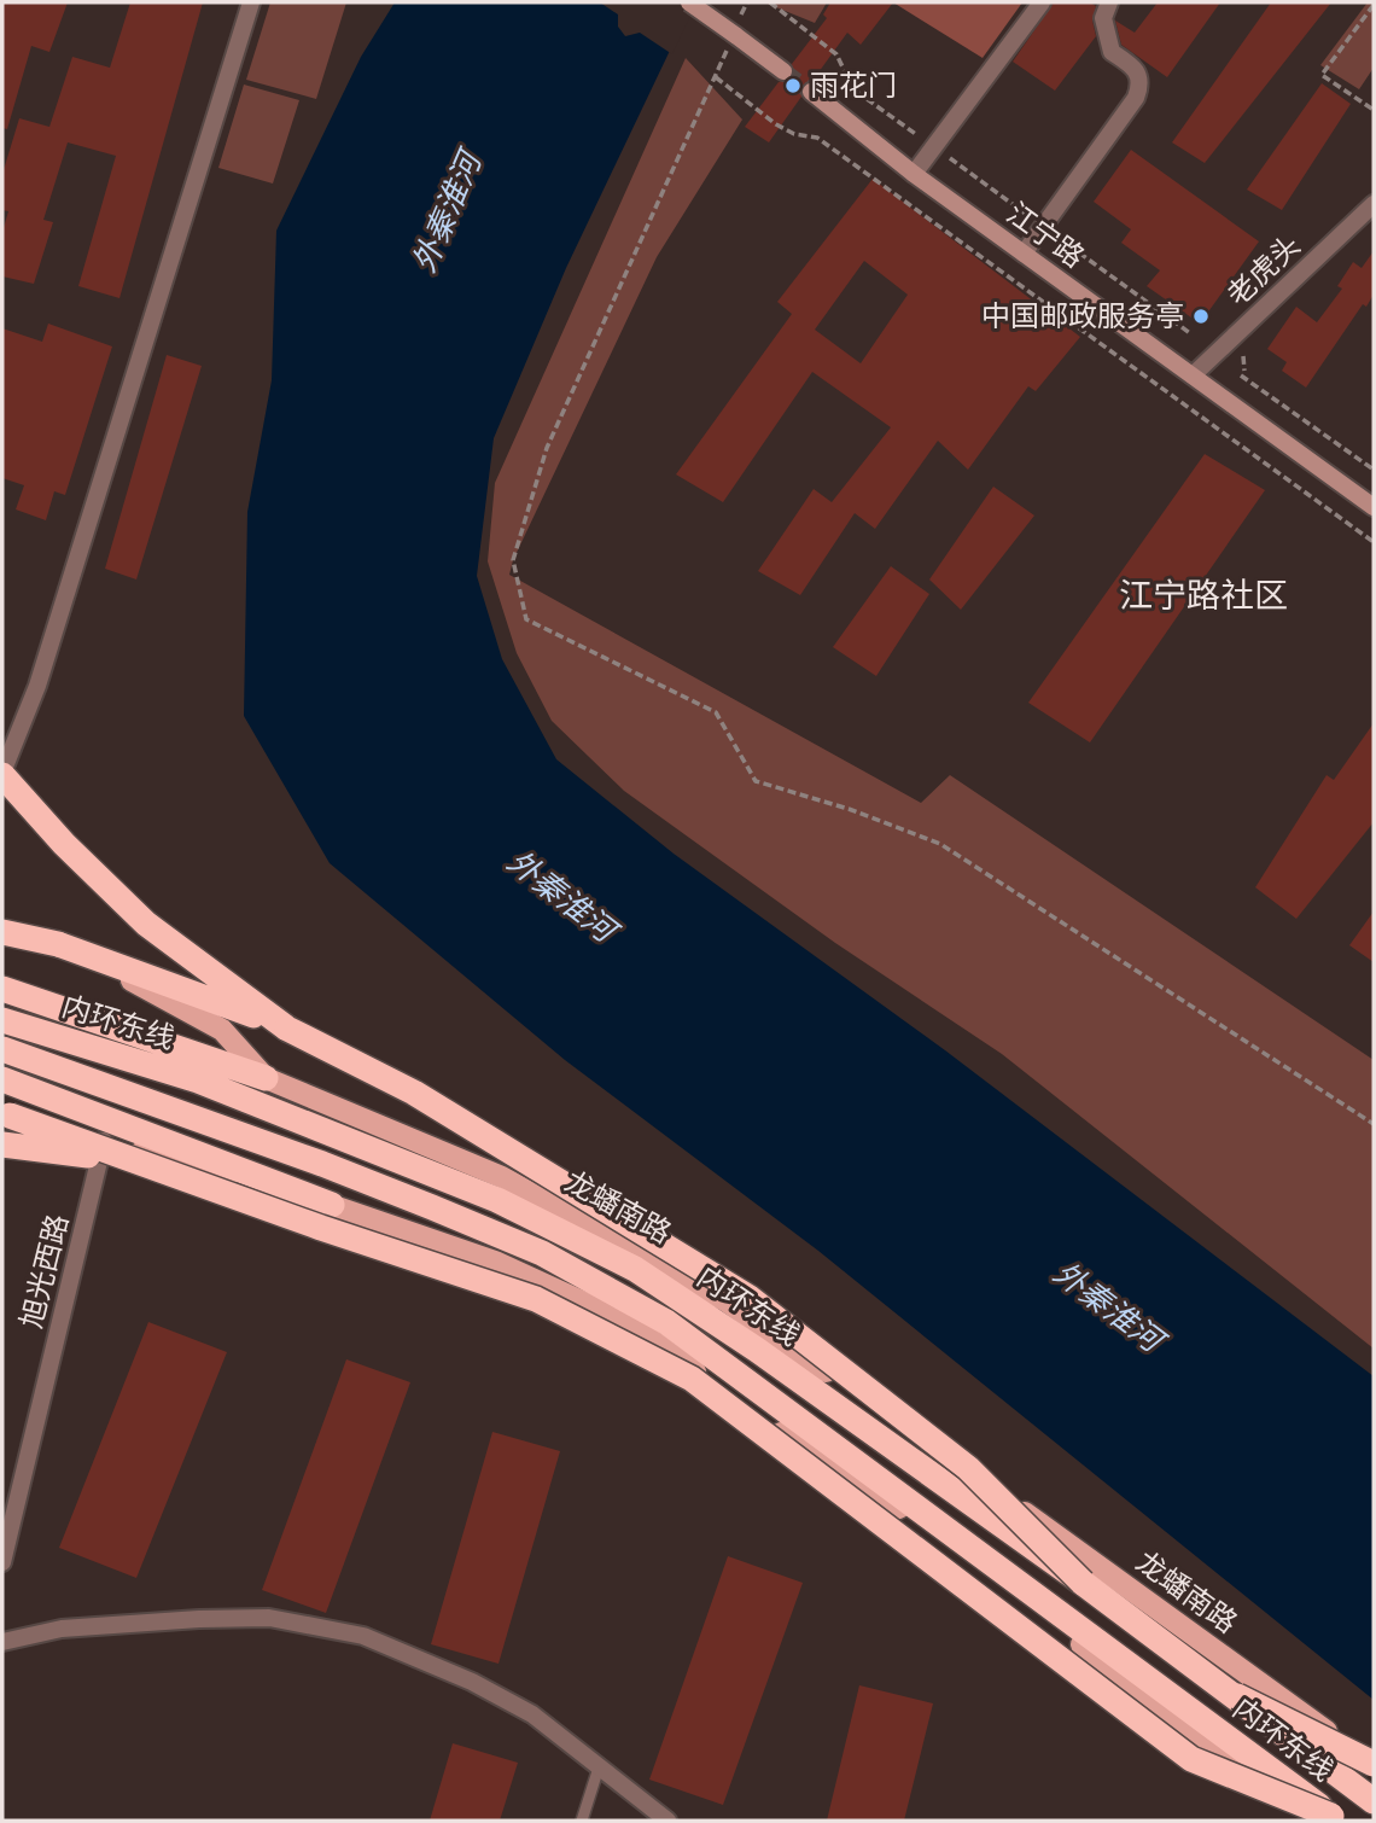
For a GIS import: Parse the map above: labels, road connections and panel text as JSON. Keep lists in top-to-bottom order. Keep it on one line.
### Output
{"streets":{"highway":["内环东线"],"main road":["龙蟠南路"],"street":["江宁路","老虎头","旭光西路"]},"crossings":[["江宁路","老虎头"]],"districts":["江宁路社区"],"water":["外秦淮河"],"places":["雨花门","中国邮政服务亭"]}
